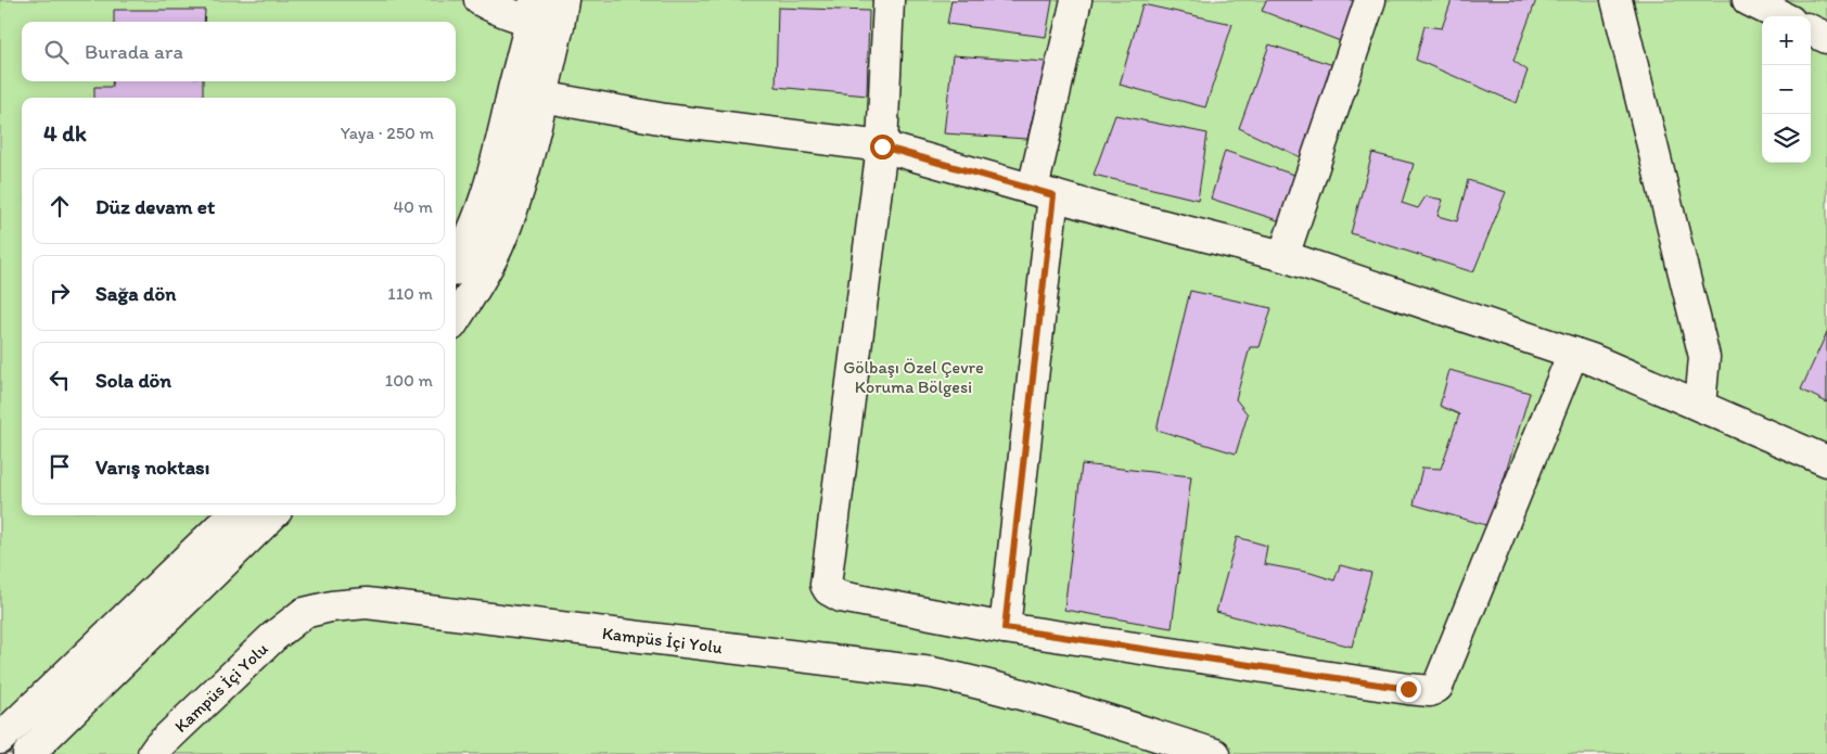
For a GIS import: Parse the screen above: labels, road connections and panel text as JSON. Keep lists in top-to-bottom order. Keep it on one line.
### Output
{"streets":{"street":["Kampüs İçi Yolu"]},"parks":["Gölbaşı Özel Çevre Koruma Bölgesi"],"page":{"map_buttons":["+","−"],"search":"Burada ara","heading":["4 dk","Yaya · 250 m"],"list":[["Düz devam et","40 m"],["Sağa dön","110 m"],["Sola dön","100 m"],"Varış noktası"]}}
